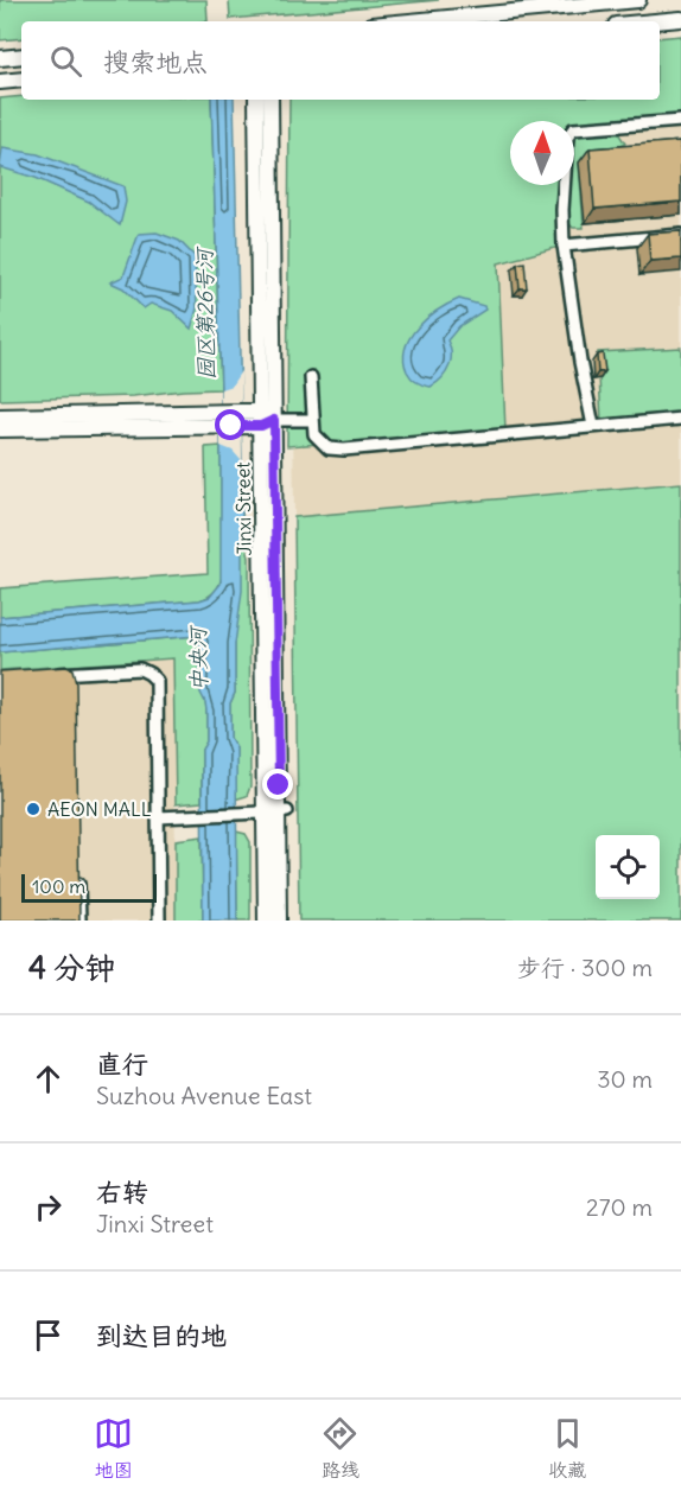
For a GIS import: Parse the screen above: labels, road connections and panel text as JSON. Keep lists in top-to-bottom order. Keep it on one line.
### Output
{"streets":{"main road":["Jinxi Street"]},"water":["园区第26号河","中央河"],"places":["AEON MALL"],"scale_bar":"100 m","north":"top","page":{"search":"搜索地点","scale":"100 m","heading":["4 分钟","步行 · 300 m"],"list":[["直行","Suzhou Avenue East","30 m"],["右转","Jinxi Street","270 m"],"到达目的地"],"nav":["地图","路线","收藏"]}}
